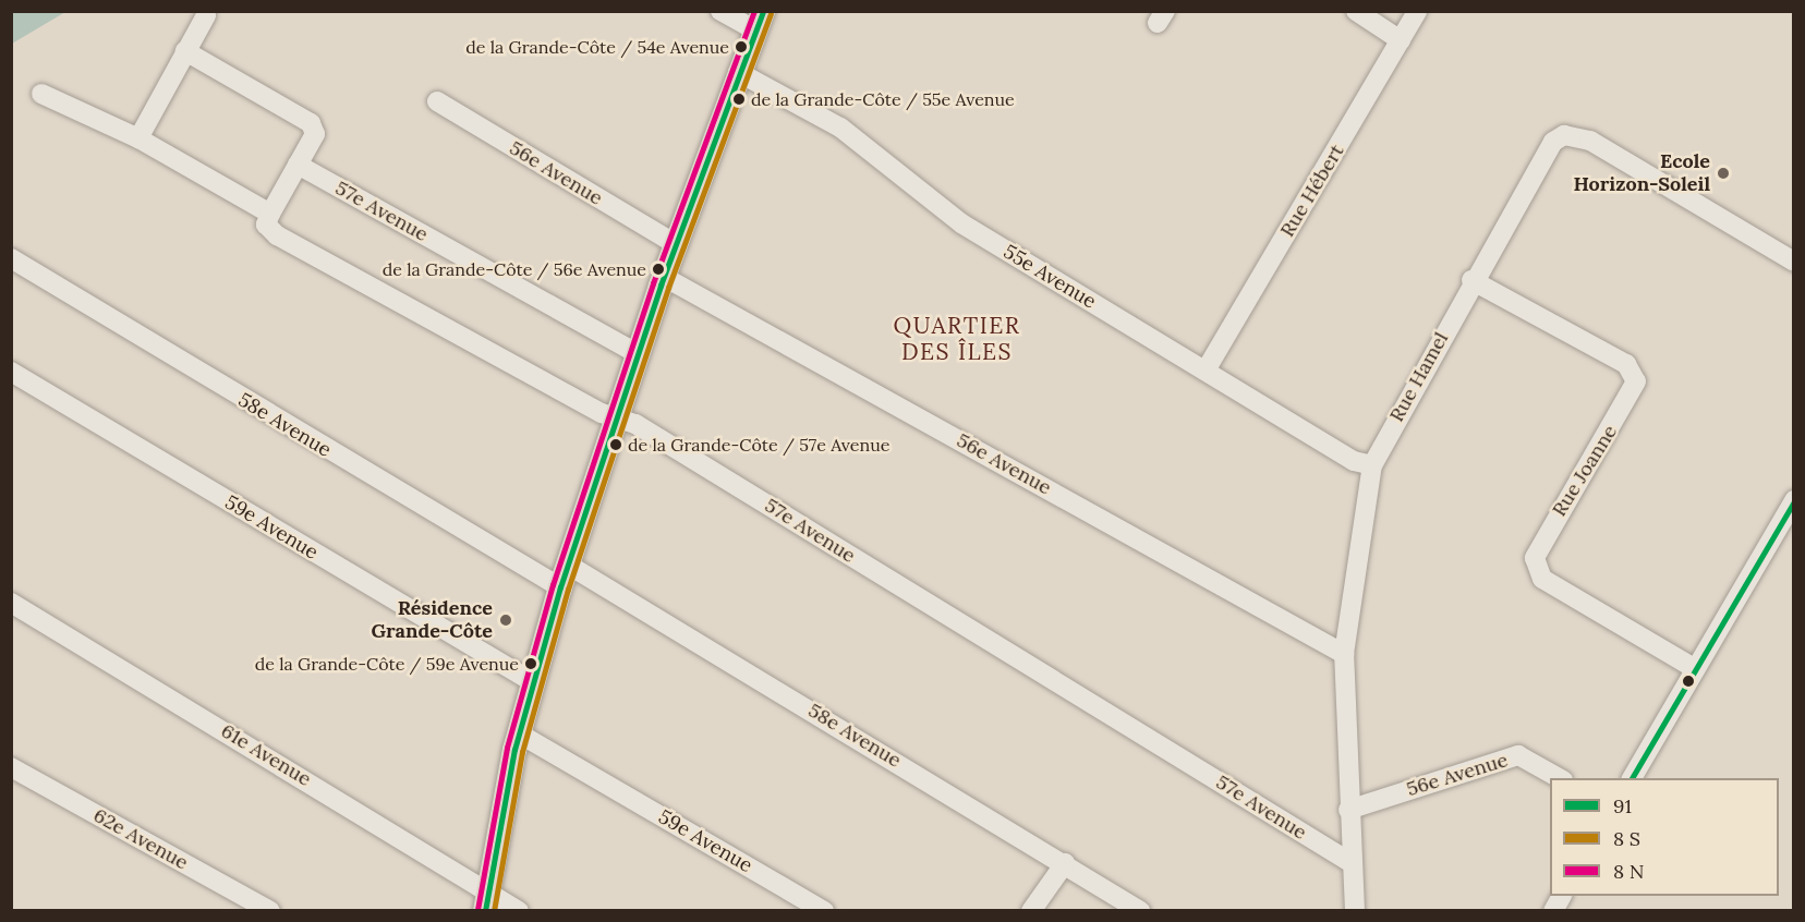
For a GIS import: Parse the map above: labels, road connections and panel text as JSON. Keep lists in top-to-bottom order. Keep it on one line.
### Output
{"streets":{"street":["56e Avenue","Rue Hébert","57e Avenue","55e Avenue","Rue Hamel","58e Avenue","Rue Joanne","59e Avenue","61e Avenue","62e Avenue"]},"crossings":[["56e Avenue","Rue Hamel"],["Rue Hébert","55e Avenue"],["57e Avenue","Rue Hamel"],["55e Avenue","Rue Hamel"],["Rue Hamel","Rue Joanne"]],"districts":["QUARTIER DES ÎLES"],"places":["de la Grande-Côte / 54e Avenue","de la Grande-Côte / 55e Avenue","Ecole Horizon-Soleil","de la Grande-Côte / 56e Avenue","de la Grande-Côte / 57e Avenue","Résidence Grande-Côte","de la Grande-Côte / 59e Avenue"],"lines":["transit line 91"],"legend":["91","8 S","8 N"]}
